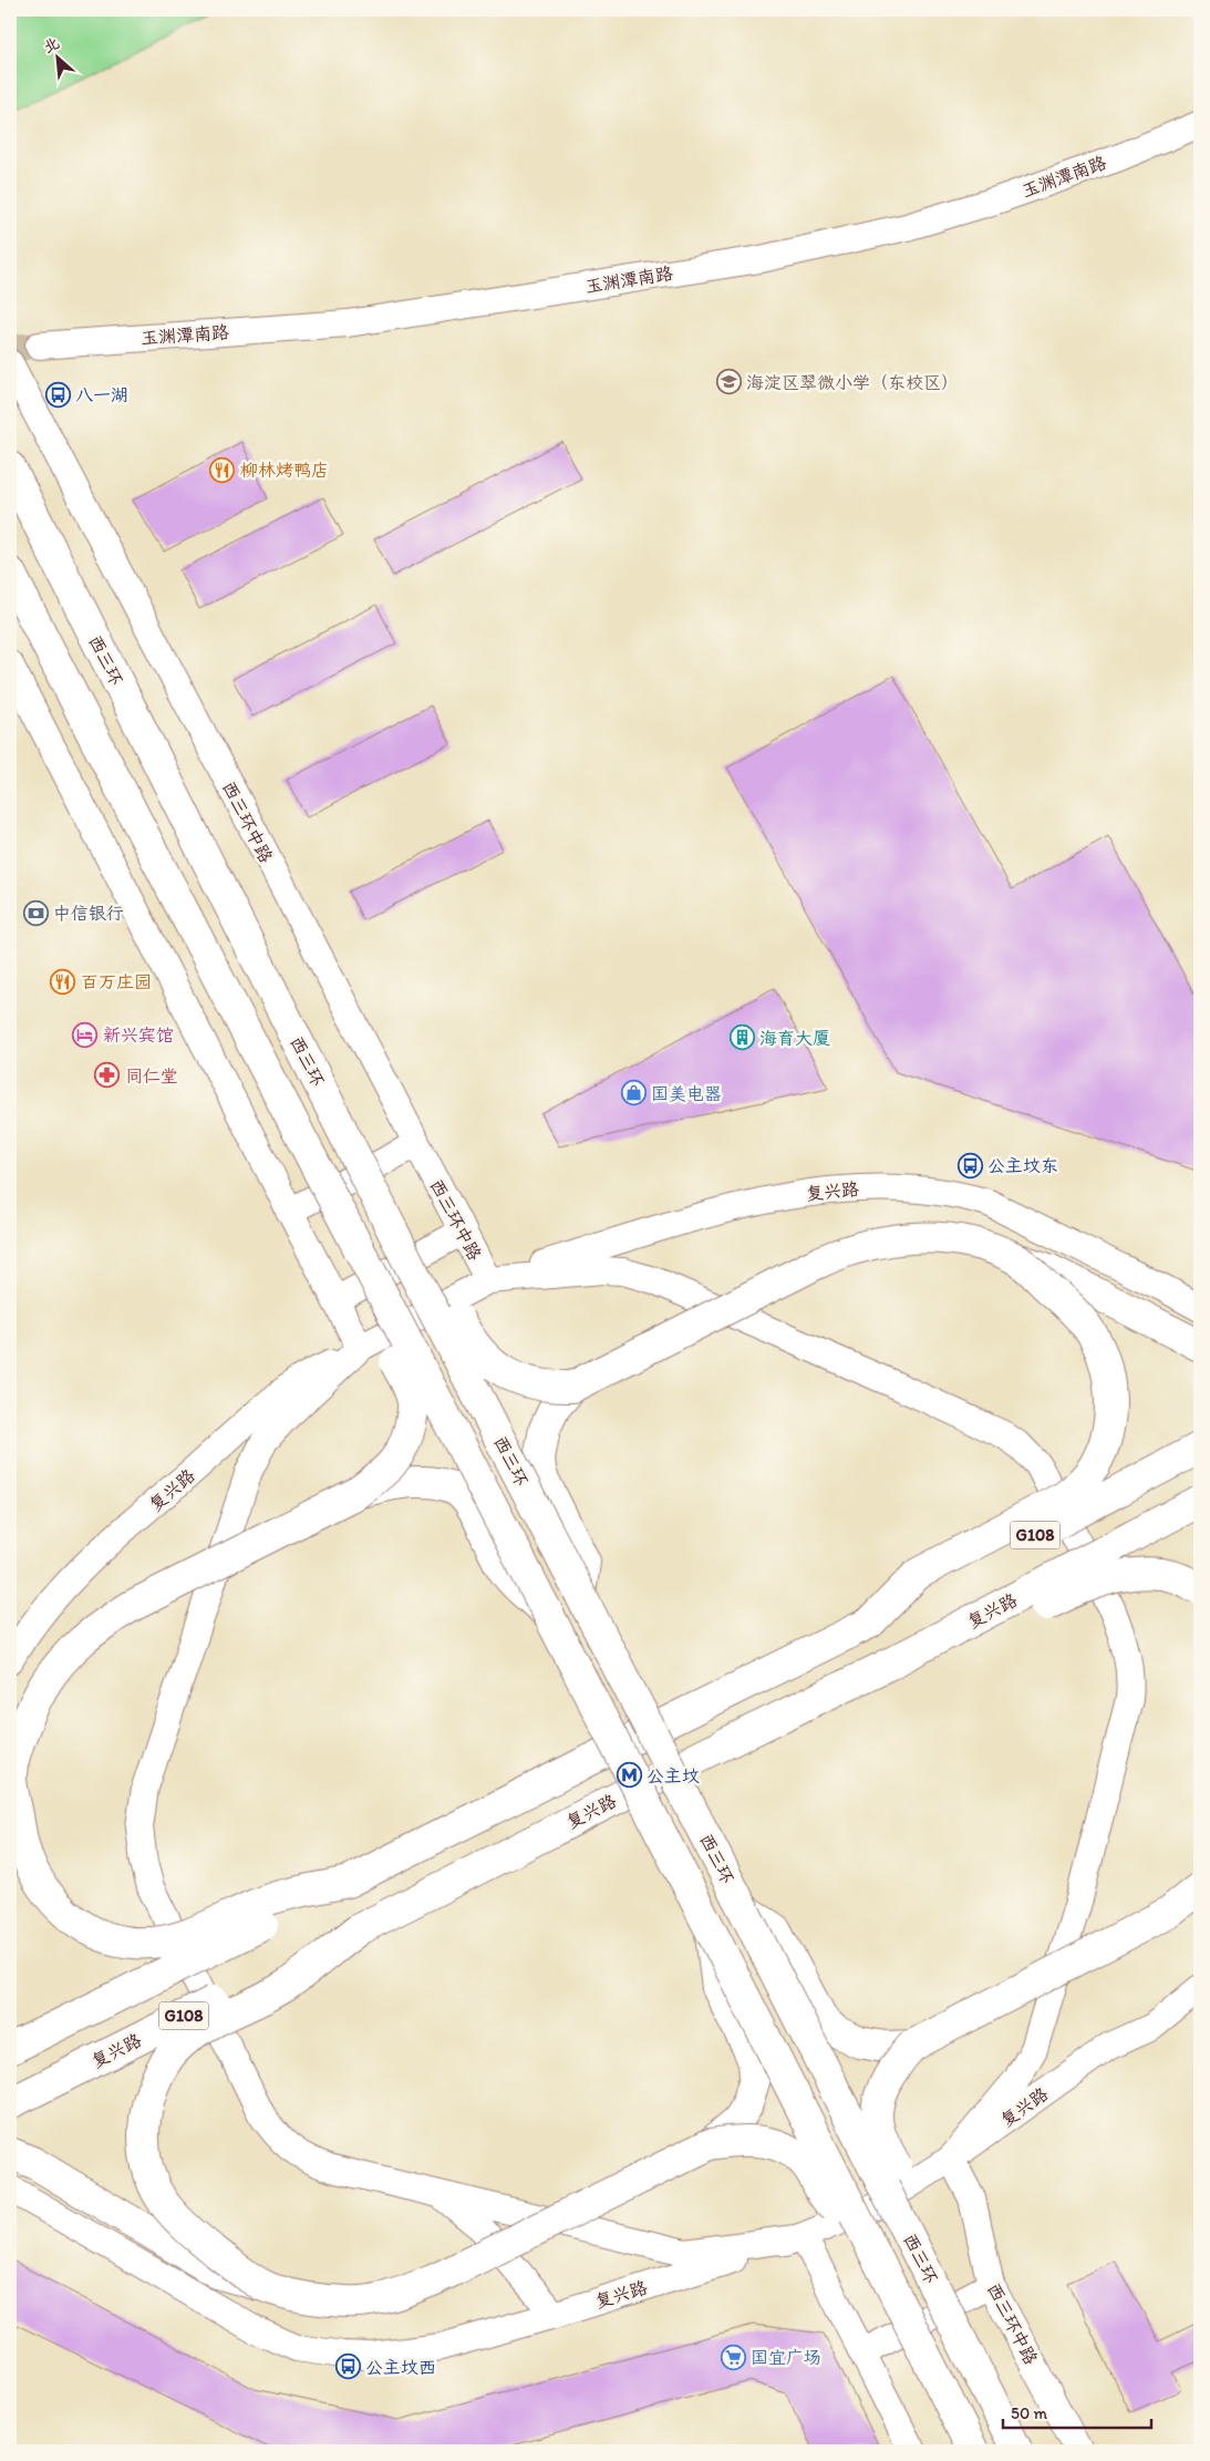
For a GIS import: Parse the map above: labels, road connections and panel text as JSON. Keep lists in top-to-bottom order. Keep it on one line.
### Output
{"streets":{"highway":["西三环","复兴路","G108"],"street":["玉渊潭南路","西三环中路"]},"crossings":[["西三环中路","复兴路"]],"places":{"school or university":["海淀区翠微小学（东校区）"],"bus stop":["八一湖","公主坟东","公主坟西"],"restaurant":["柳林烤鸭店","百万庄园"],"bank":["中信银行"],"hotel":["新兴宾馆"],"building":["海育大厦"],"pharmacy":["同仁堂"],"shop":["国美电器"],"metro station":["公主坟"],"supermarket":["国宜广场"]},"scale_bar":"50 m","north":"top left"}
